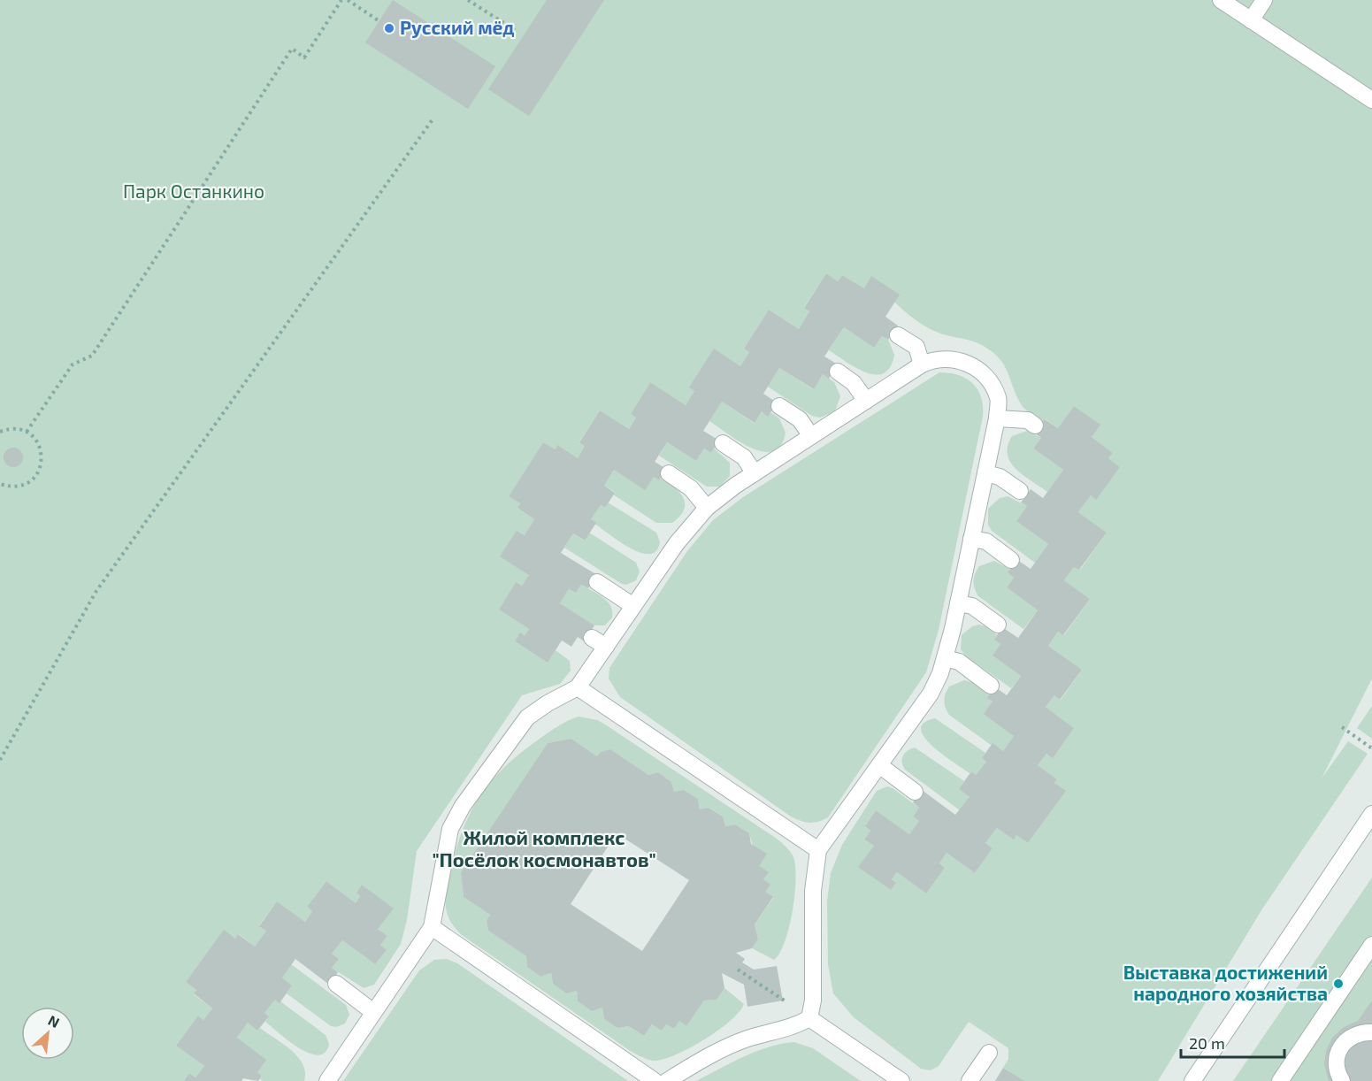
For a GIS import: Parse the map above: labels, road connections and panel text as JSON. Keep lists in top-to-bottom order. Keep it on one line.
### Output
{"districts":["Жилой комплекс \"Посёлок космонавтов\""],"parks":["Парк Останкино"],"places":["Русский мёд","Выставка достижений народного хозяйства"],"scale_bar":"20 m","north":"top right"}
